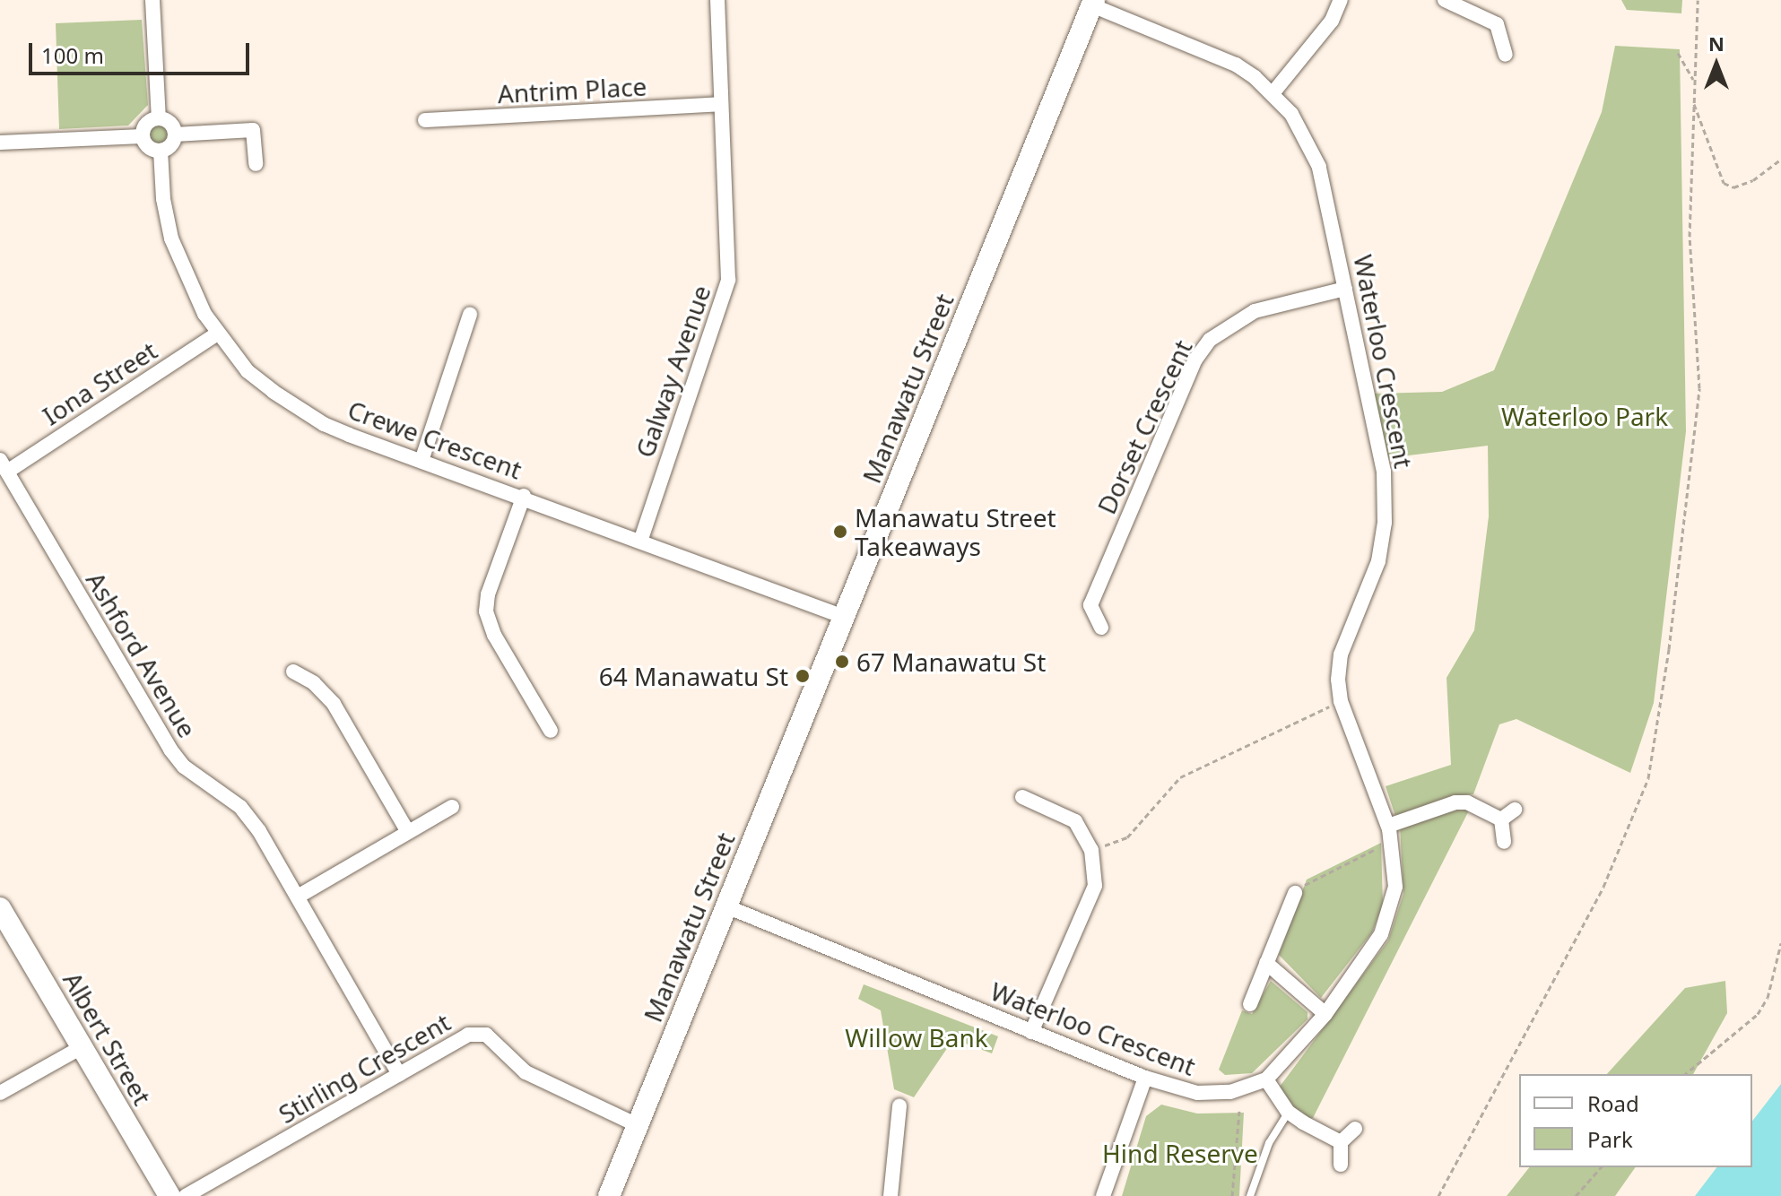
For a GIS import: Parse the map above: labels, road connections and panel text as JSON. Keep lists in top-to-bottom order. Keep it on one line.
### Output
{"streets":{"street":["Antrim Place","Waterloo Crescent","Galway Avenue","Iona Street","Manawatu Street","Dorset Crescent","Crewe Crescent","Ashford Avenue","Albert Street","Stirling Crescent"]},"crossings":[["Antrim Place","Galway Avenue"],["Waterloo Crescent","Manawatu Street"],["Waterloo Crescent","Dorset Crescent"],["Galway Avenue","Crewe Crescent"],["Iona Street","Crewe Crescent"],["Iona Street","Ashford Avenue"],["Manawatu Street","Crewe Crescent"],["Manawatu Street","Stirling Crescent"],["Ashford Avenue","Stirling Crescent"]],"parks":["Waterloo Park","Willow Bank","Hind Reserve"],"places":["Manawatu Street Takeaways","67 Manawatu St","64 Manawatu St"],"legend":["Road","Park"],"scale_bar":"100 m","north":"top"}
